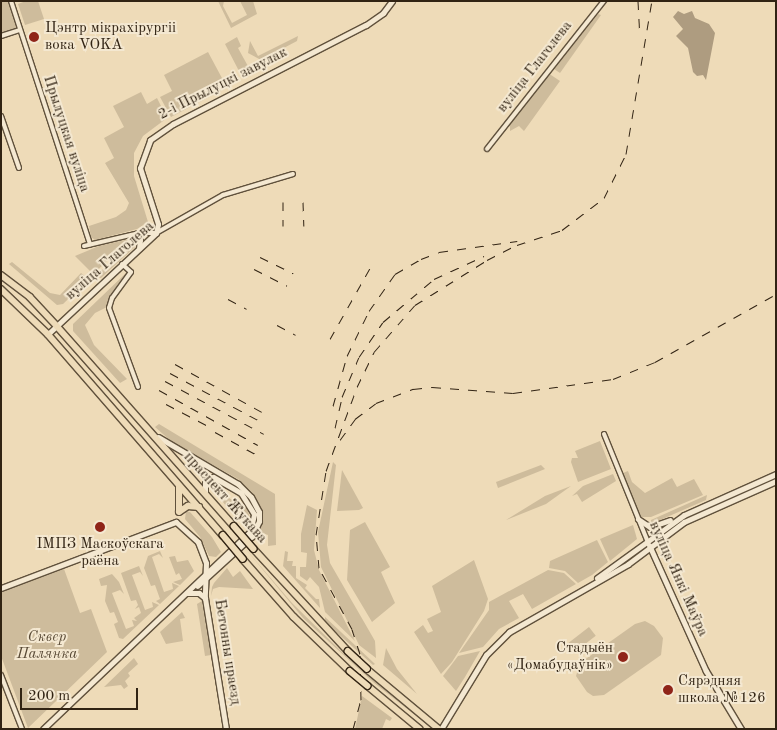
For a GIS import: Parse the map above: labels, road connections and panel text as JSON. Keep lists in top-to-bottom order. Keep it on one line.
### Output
{"streets":{"main road":["вуліца Глаголева","2-і Прылуцкі завулак","праспект Жукава","вуліца Янкі Маўра","Бетонны праезд"],"street":["Прылуцкая вуліца"]},"crossings":[["вуліца Глаголева","2-і Прылуцкі завулак"],["вуліца Глаголева","праспект Жукава"]],"parks":["Сквер Палянка"],"places":["Цэнтр мікрахірургіі вока VOKA","ІМПЗ Маскоўскага раёна","Стадыён «Домабудаўнік»","Сярэдняя школа №126"],"scale_bar":"200 m"}
